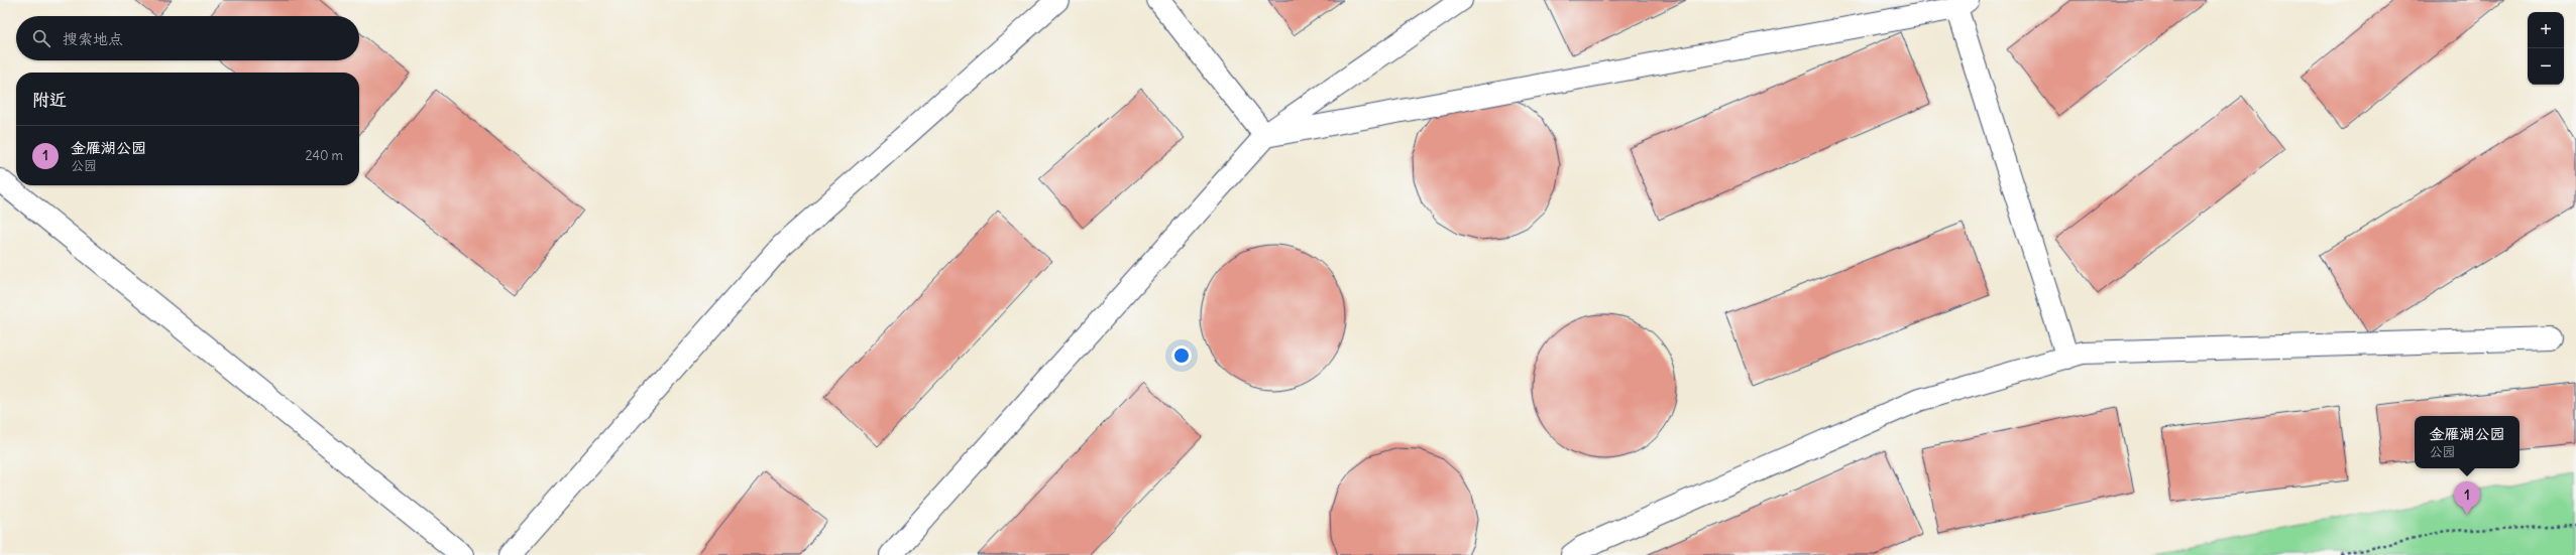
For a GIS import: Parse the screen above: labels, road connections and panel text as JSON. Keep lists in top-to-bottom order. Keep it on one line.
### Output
{"page":{"map_buttons":["+","−"],"search":"搜索地点","heading":"附近","list":[{"mark":"1","name":"金雁湖公园","note":"公园","value":"240 m"}],"popup":["金雁湖公园","公园"],"pins":"1"}}
